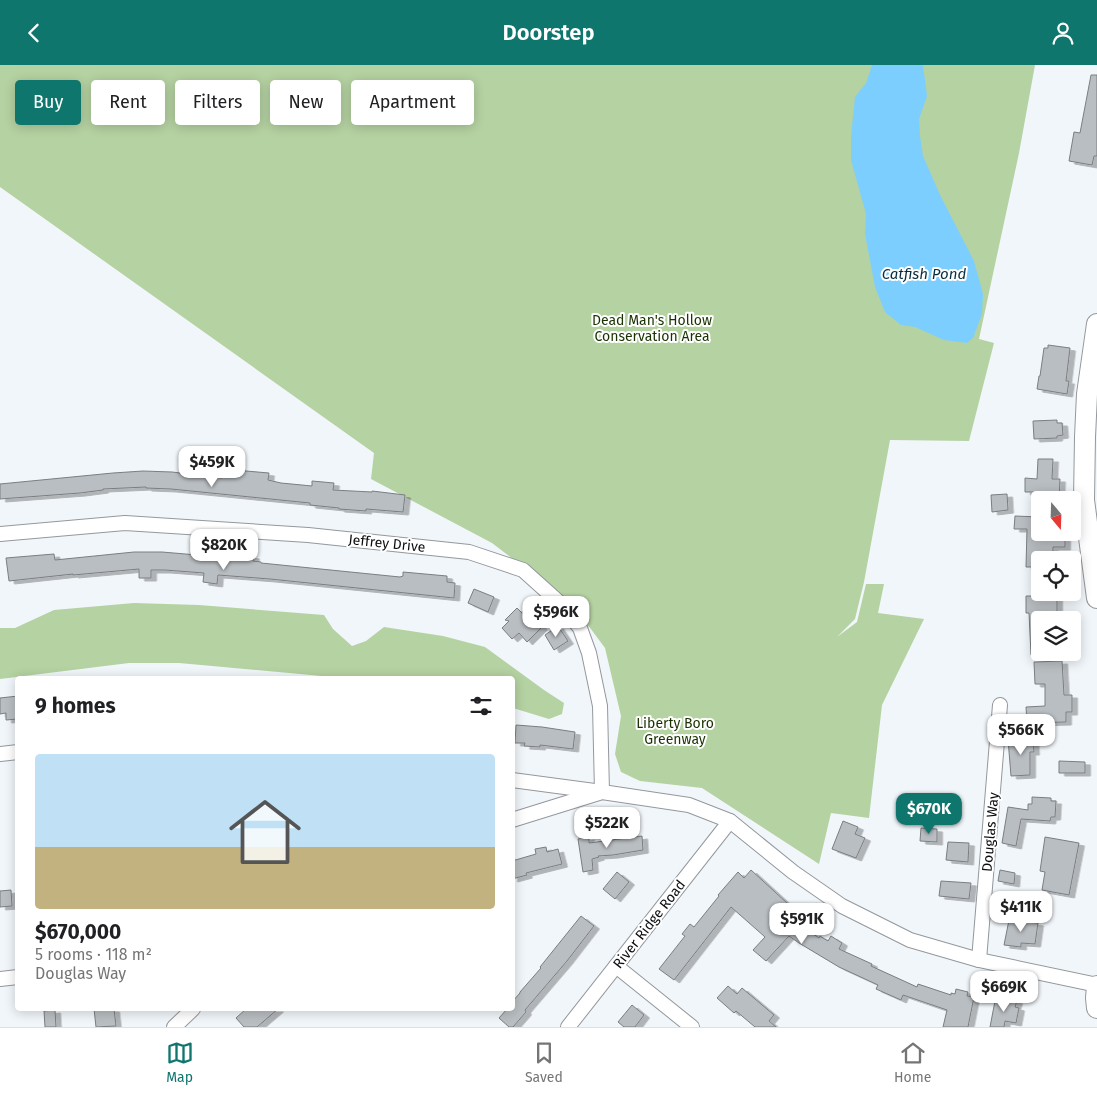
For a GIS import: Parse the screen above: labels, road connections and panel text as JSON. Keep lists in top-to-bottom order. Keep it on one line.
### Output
{"streets":{"street":["Jeffrey Drive","Douglas Way","River Ridge Road"]},"water":["Catfish Pond"],"parks":["Dead Man's Hollow Conservation Area","Liberty Boro Greenway"],"north":"bottom","page":{"header":"Doorstep","chip":["Buy","Rent","Filters","New","Apartment"],"price":["$459K","$820K","$596K","$566K","$670K","$522K","$411K","$591K","$669K"],"heading":"9 homes","list":[{"name":"$670,000","note":"5 rooms · 118 m² · Douglas Way"}],"tabs":["Map","Saved","Home"]}}
